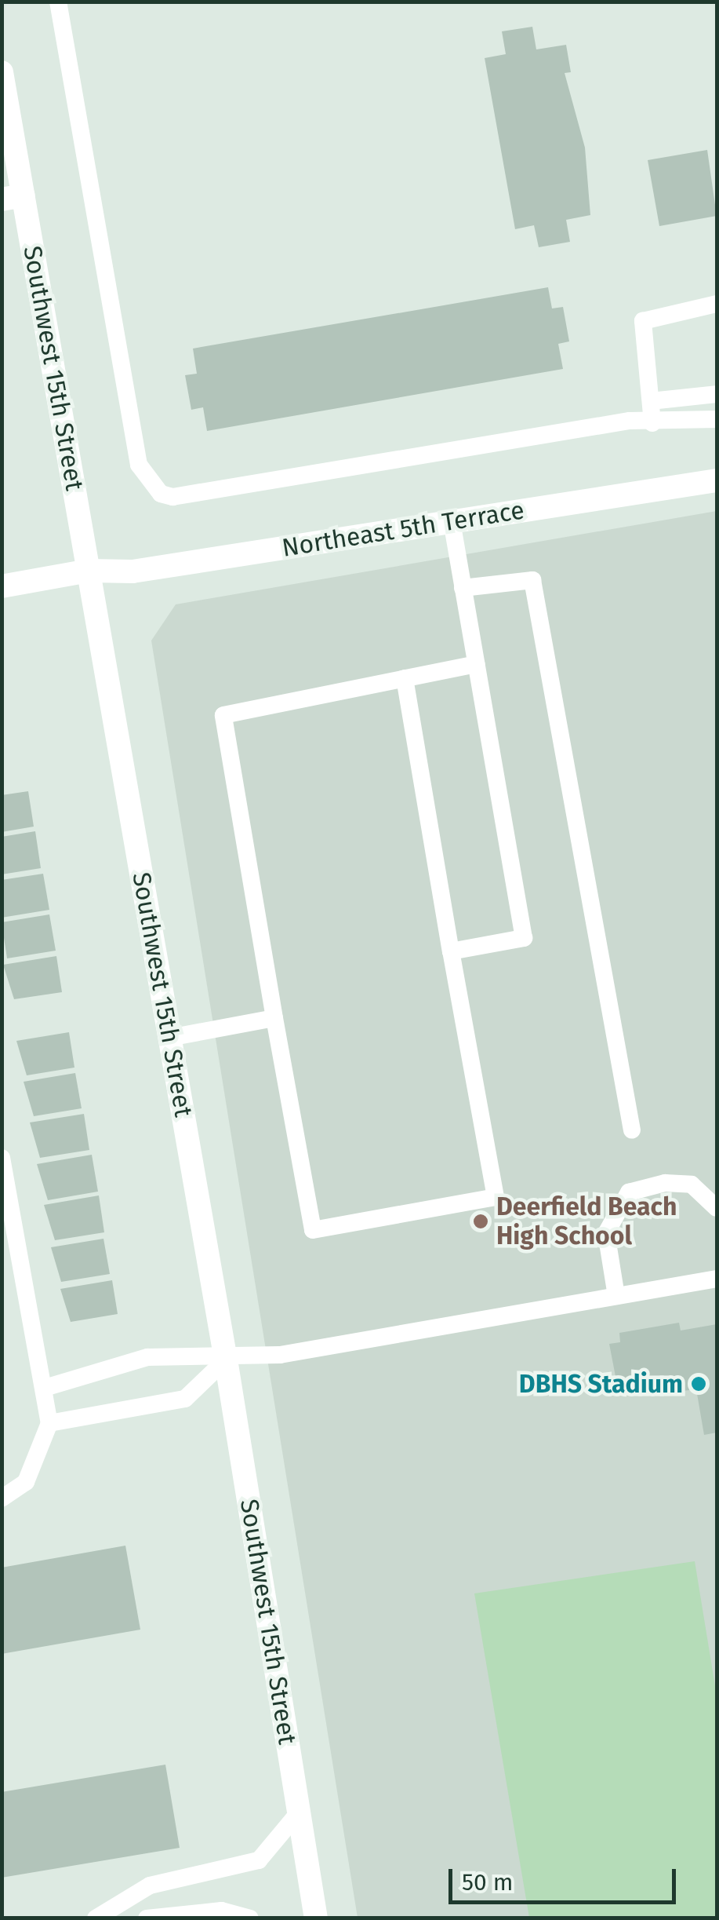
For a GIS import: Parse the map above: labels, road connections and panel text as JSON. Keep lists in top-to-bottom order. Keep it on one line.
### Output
{"streets":{"street":["Southwest 15th Street","Northeast 5th Terrace"]},"crossings":[["Southwest 15th Street","Northeast 5th Terrace"]],"places":["Deerfield Beach High School","DBHS Stadium"],"scale_bar":"50 m"}
